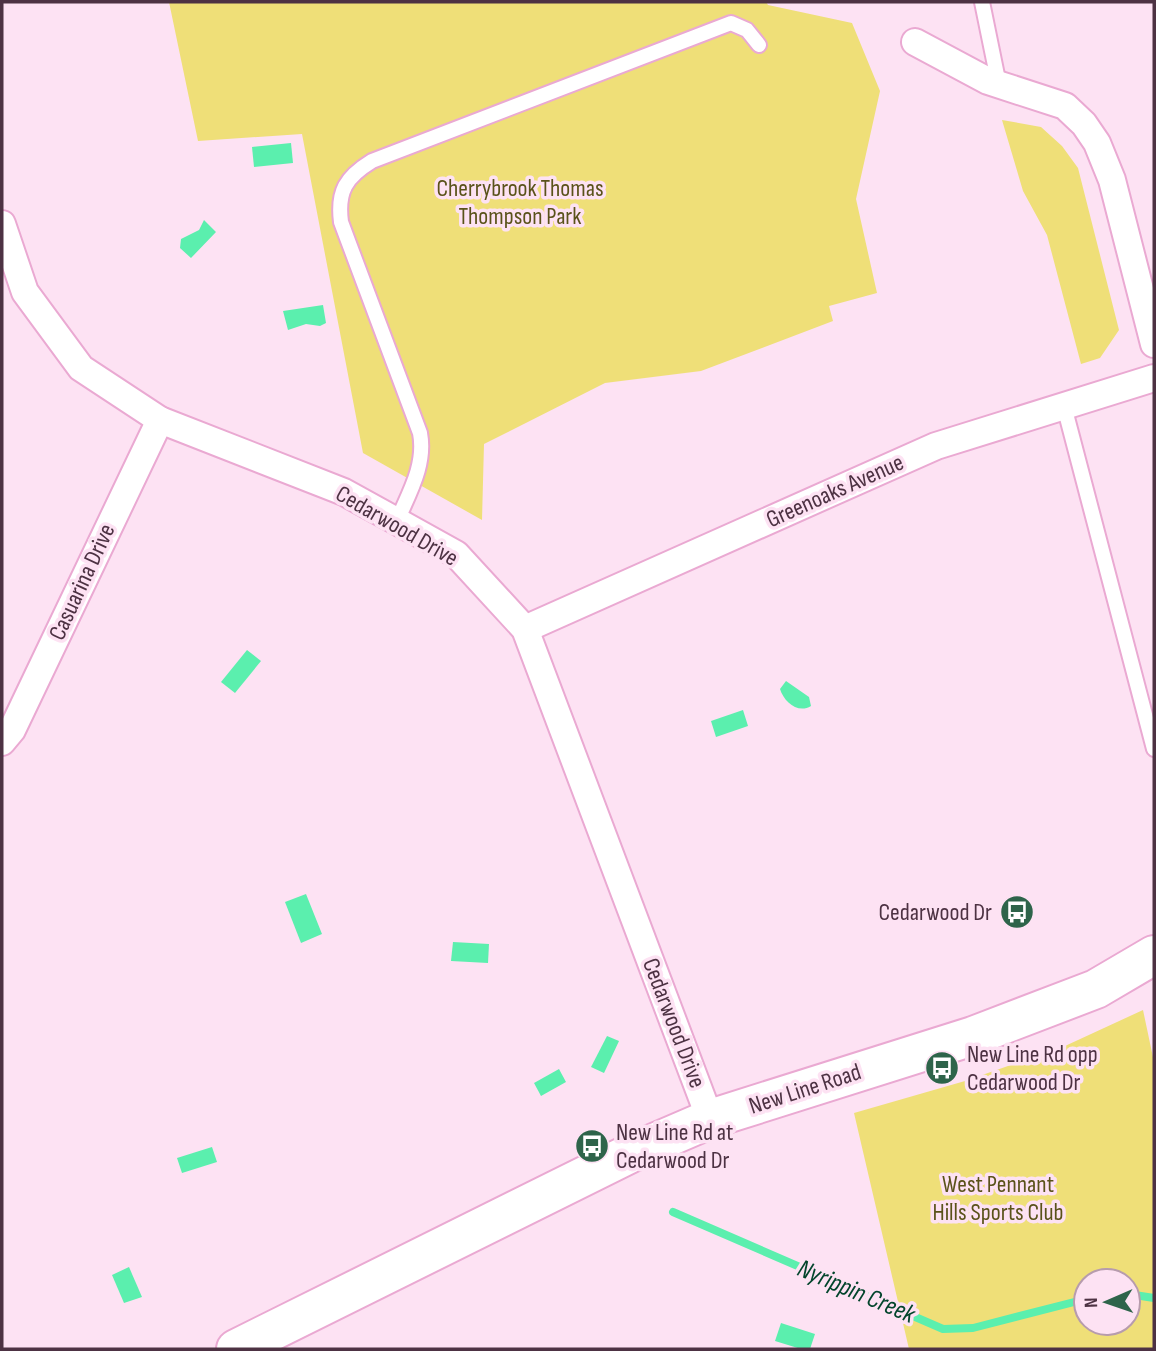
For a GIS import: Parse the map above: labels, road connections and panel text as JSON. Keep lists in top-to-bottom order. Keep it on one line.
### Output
{"streets":{"main road":["New Line Road"],"street":["Greenoaks Avenue","Cedarwood Drive","Casuarina Drive"]},"crossings":[["Greenoaks Avenue","Cedarwood Drive"],["Cedarwood Drive","Casuarina Drive"],["Cedarwood Drive","New Line Road"]],"water":["Nyrippin Creek"],"parks":["Cherrybrook Thomas Thompson Park","West Pennant Hills Sports Club"],"places":{"bus stop":["Cedarwood Dr","New Line Rd opp Cedarwood Dr","New Line Rd at Cedarwood Dr"]},"north":"left"}
